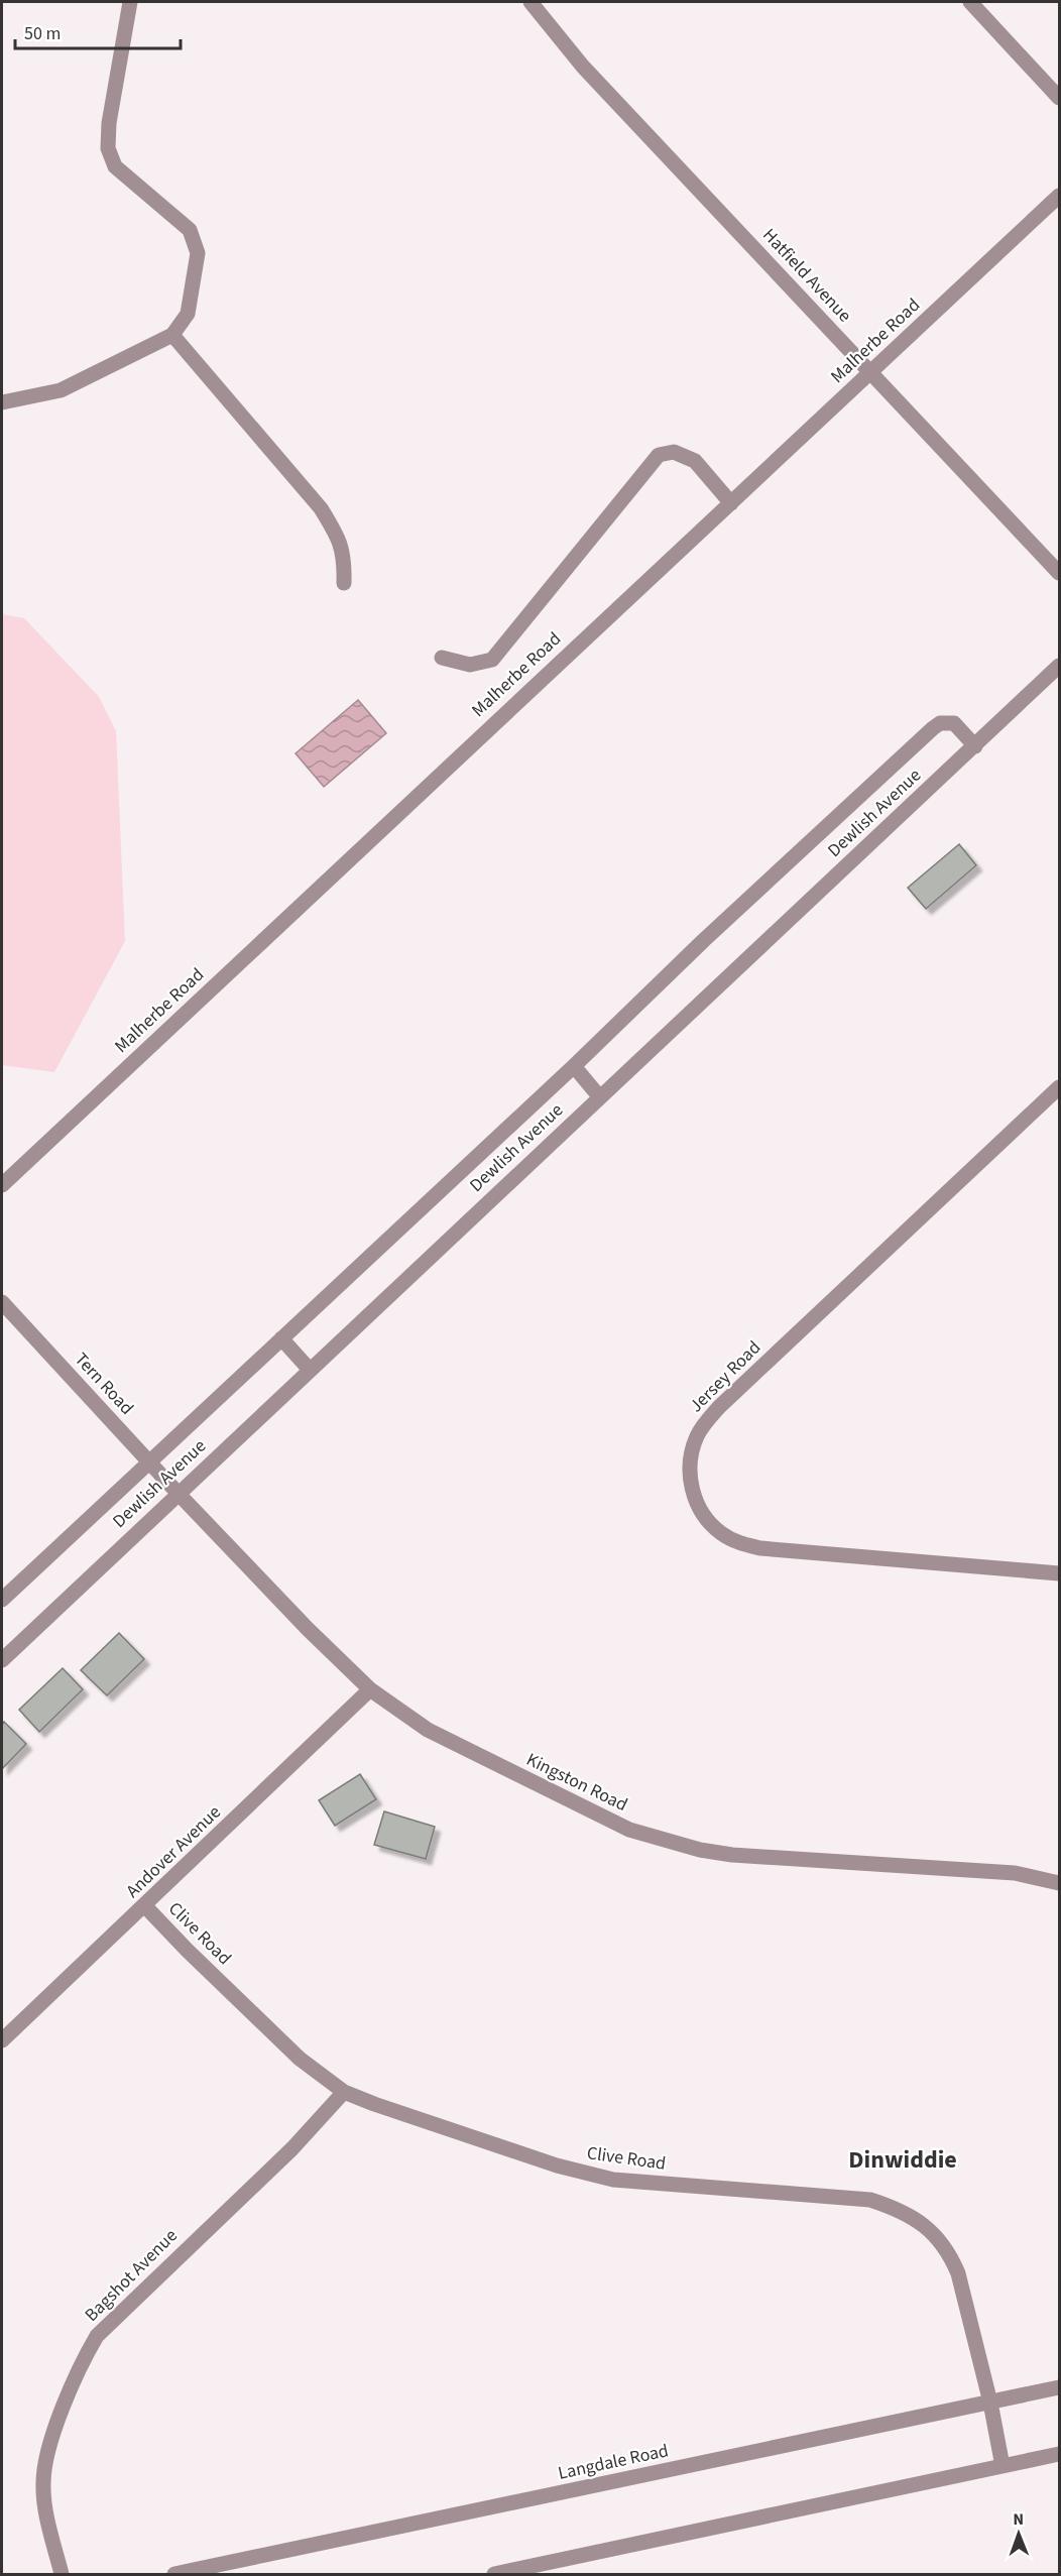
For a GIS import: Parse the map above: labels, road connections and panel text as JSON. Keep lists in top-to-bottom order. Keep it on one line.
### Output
{"streets":{"street":["Hatfield Avenue","Malherbe Road","Dewlish Avenue","Jersey Road","Tern Road","Kingston Road","Andover Avenue","Clive Road","Bagshot Avenue","Langdale Road"]},"crossings":[["Hatfield Avenue","Malherbe Road"],["Dewlish Avenue","Tern Road"],["Dewlish Avenue","Kingston Road"],["Tern Road","Kingston Road"],["Kingston Road","Andover Avenue"],["Andover Avenue","Clive Road"],["Clive Road","Bagshot Avenue"],["Clive Road","Langdale Road"]],"districts":["Dinwiddie"],"scale_bar":"50 m","north":"top"}
